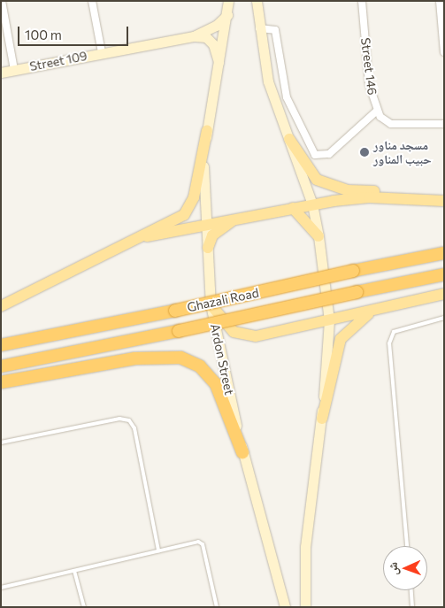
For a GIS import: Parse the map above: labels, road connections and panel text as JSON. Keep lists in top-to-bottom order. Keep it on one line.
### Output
{"streets":{"highway":["Ghazali Road"],"main road":["Street 109","Ardon Street"],"street":["Street 146"]},"crossings":[["Street 109","Ardon Street"]],"places":["مسجد مناور حبيب المناور"],"scale_bar":"100 m","north":"left"}
